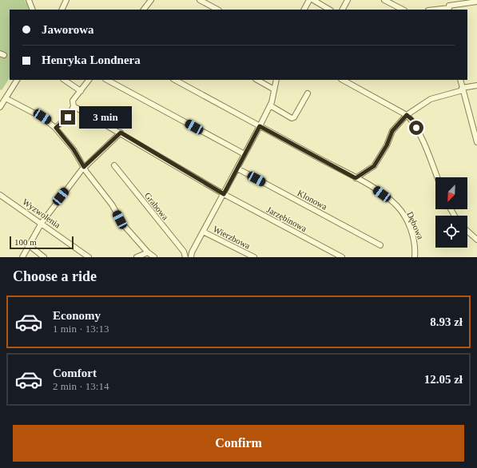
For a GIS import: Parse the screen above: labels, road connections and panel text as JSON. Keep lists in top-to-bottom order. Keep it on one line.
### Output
{"streets":{"street":["Klonowa","Grabowa","Wyzwolenia","Jarzębinowa","Dębowa","Wierzbowa"]},"scale_bar":"100 m","north":"bottom left","page":{"banner":["Jaworowa","Henryka Londnera"],"bubble":"3 min","scale":"100 m","heading":"Choose a ride","list":[{"name":"Economy","note":"1 min · 13:13","value":"8.93 zł"},{"name":"Comfort","note":"2 min · 13:14","value":"12.05 zł"}],"buttons":"Confirm"}}
